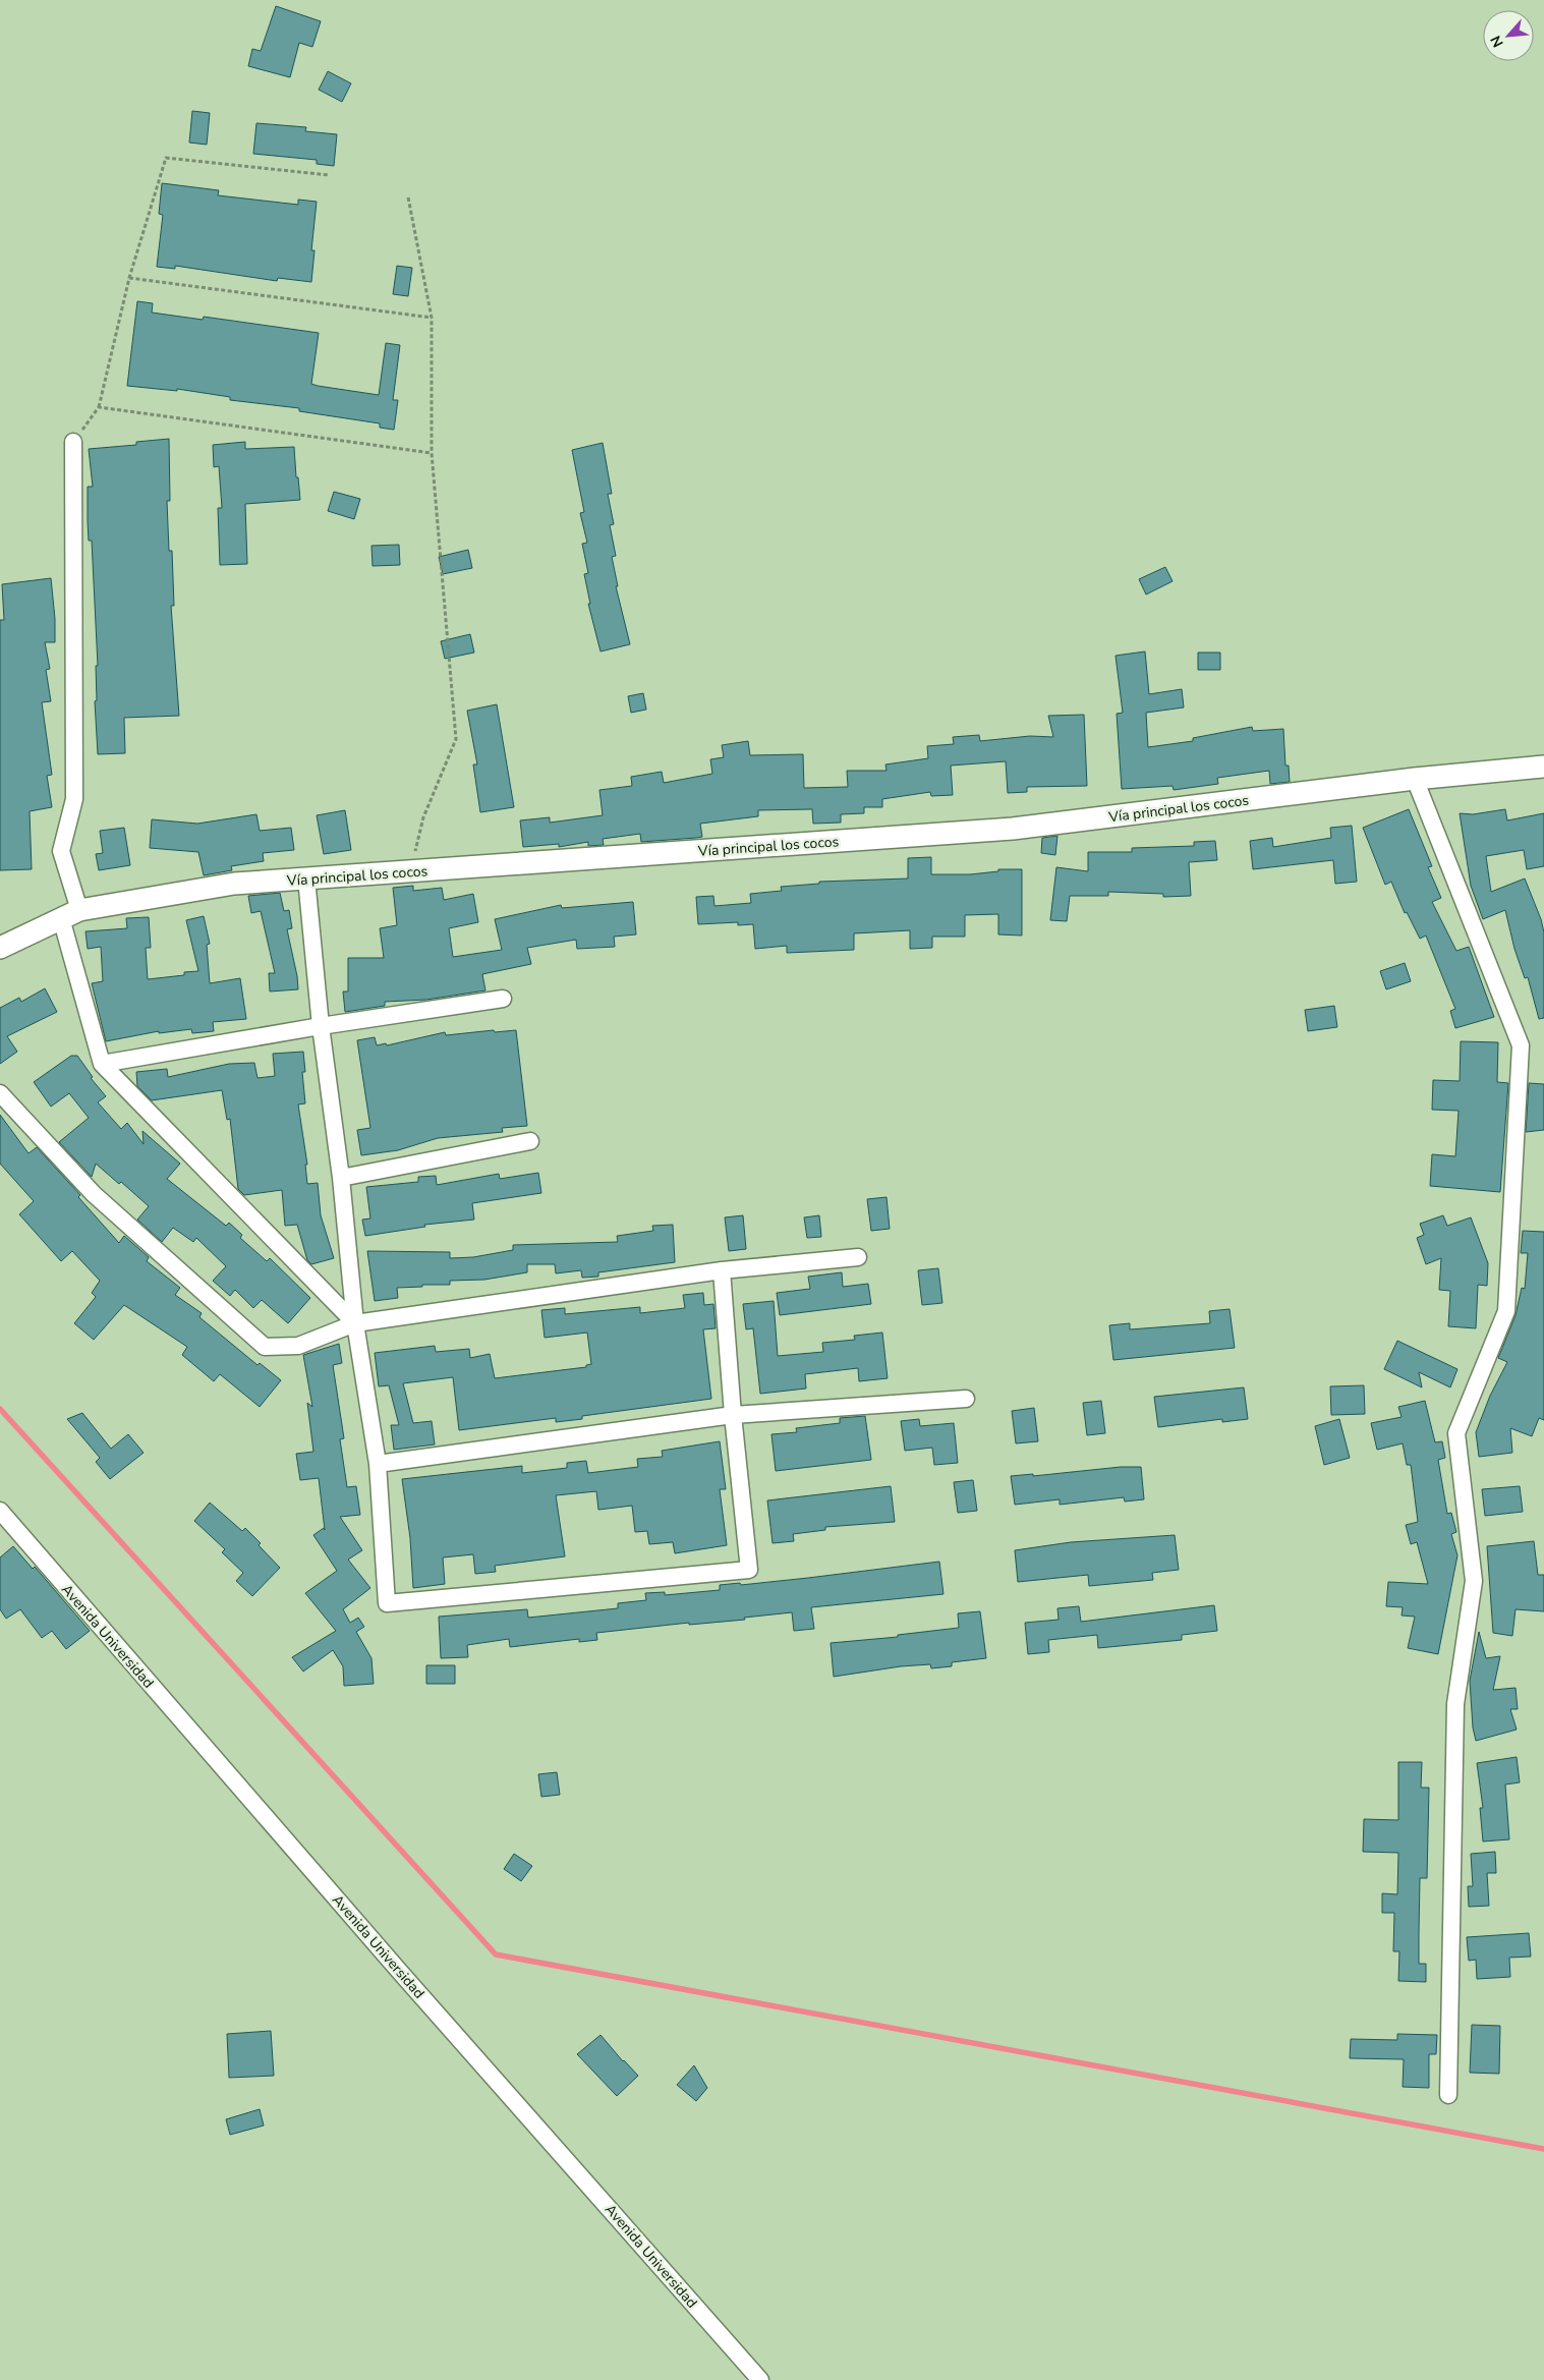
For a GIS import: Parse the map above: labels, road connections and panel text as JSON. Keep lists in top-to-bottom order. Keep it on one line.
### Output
{"streets":{"street":["Vía principal los cocos","Avenida Universidad"]},"north":"bottom left"}
